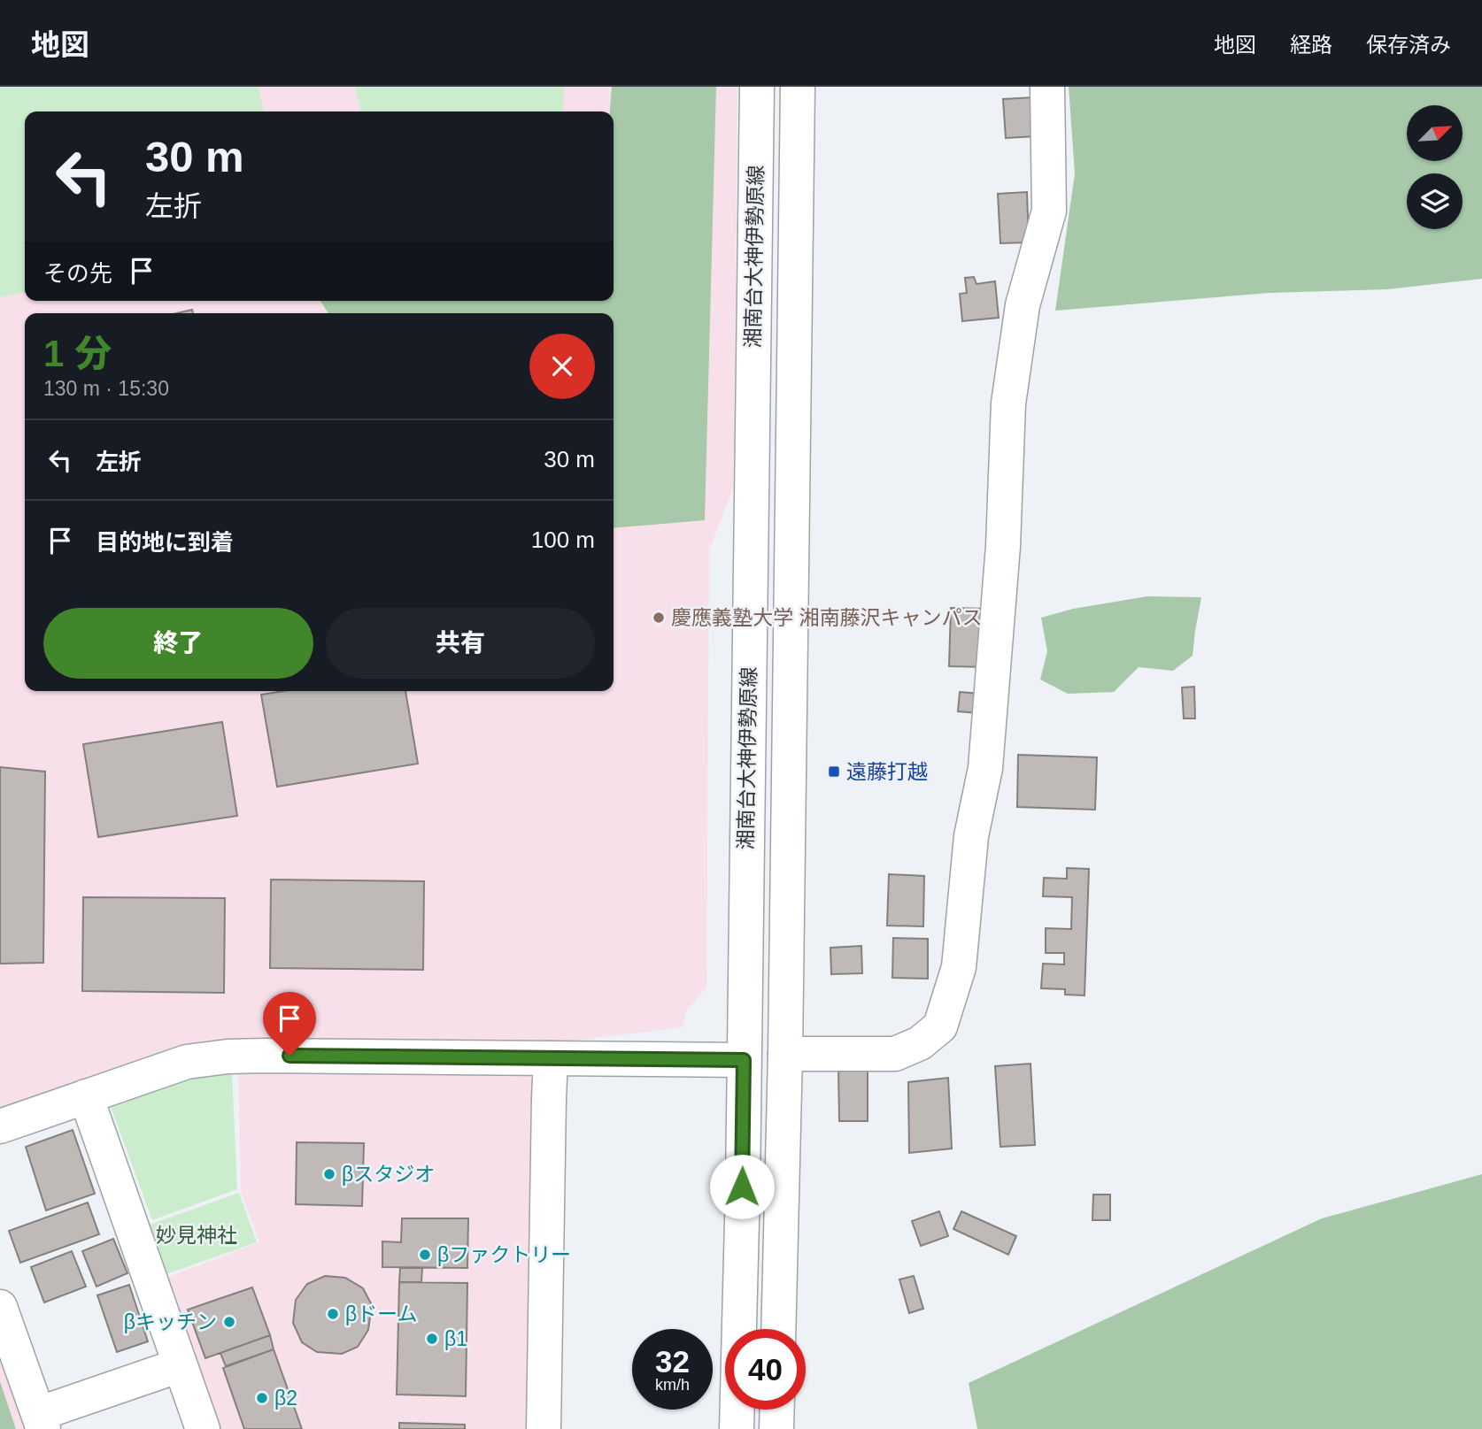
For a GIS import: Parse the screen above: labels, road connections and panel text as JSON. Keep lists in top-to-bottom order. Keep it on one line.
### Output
{"streets":{"street":["湘南台大神伊勢原線"]},"parks":["妙見神社"],"places":{"other":["慶應義塾大学 湘南藤沢キャンパス","βスタジオ","βファクトリー","βドーム","βキッチン","β1","β2"],"transit":["遠藤打越"]},"north":"top right","page":{"header":"地図","nav":["地図","経路","保存済み"],"turn":["30 m","左折"],"then":"その先","heading":["1 分","130 m · 15:30"],"list":[{"name":"左折","value":"30 m"},{"name":"目的地に到着","value":"100 m"}],"buttons":["終了","共有"],"speed":"32 km/h","limit":"40"}}
